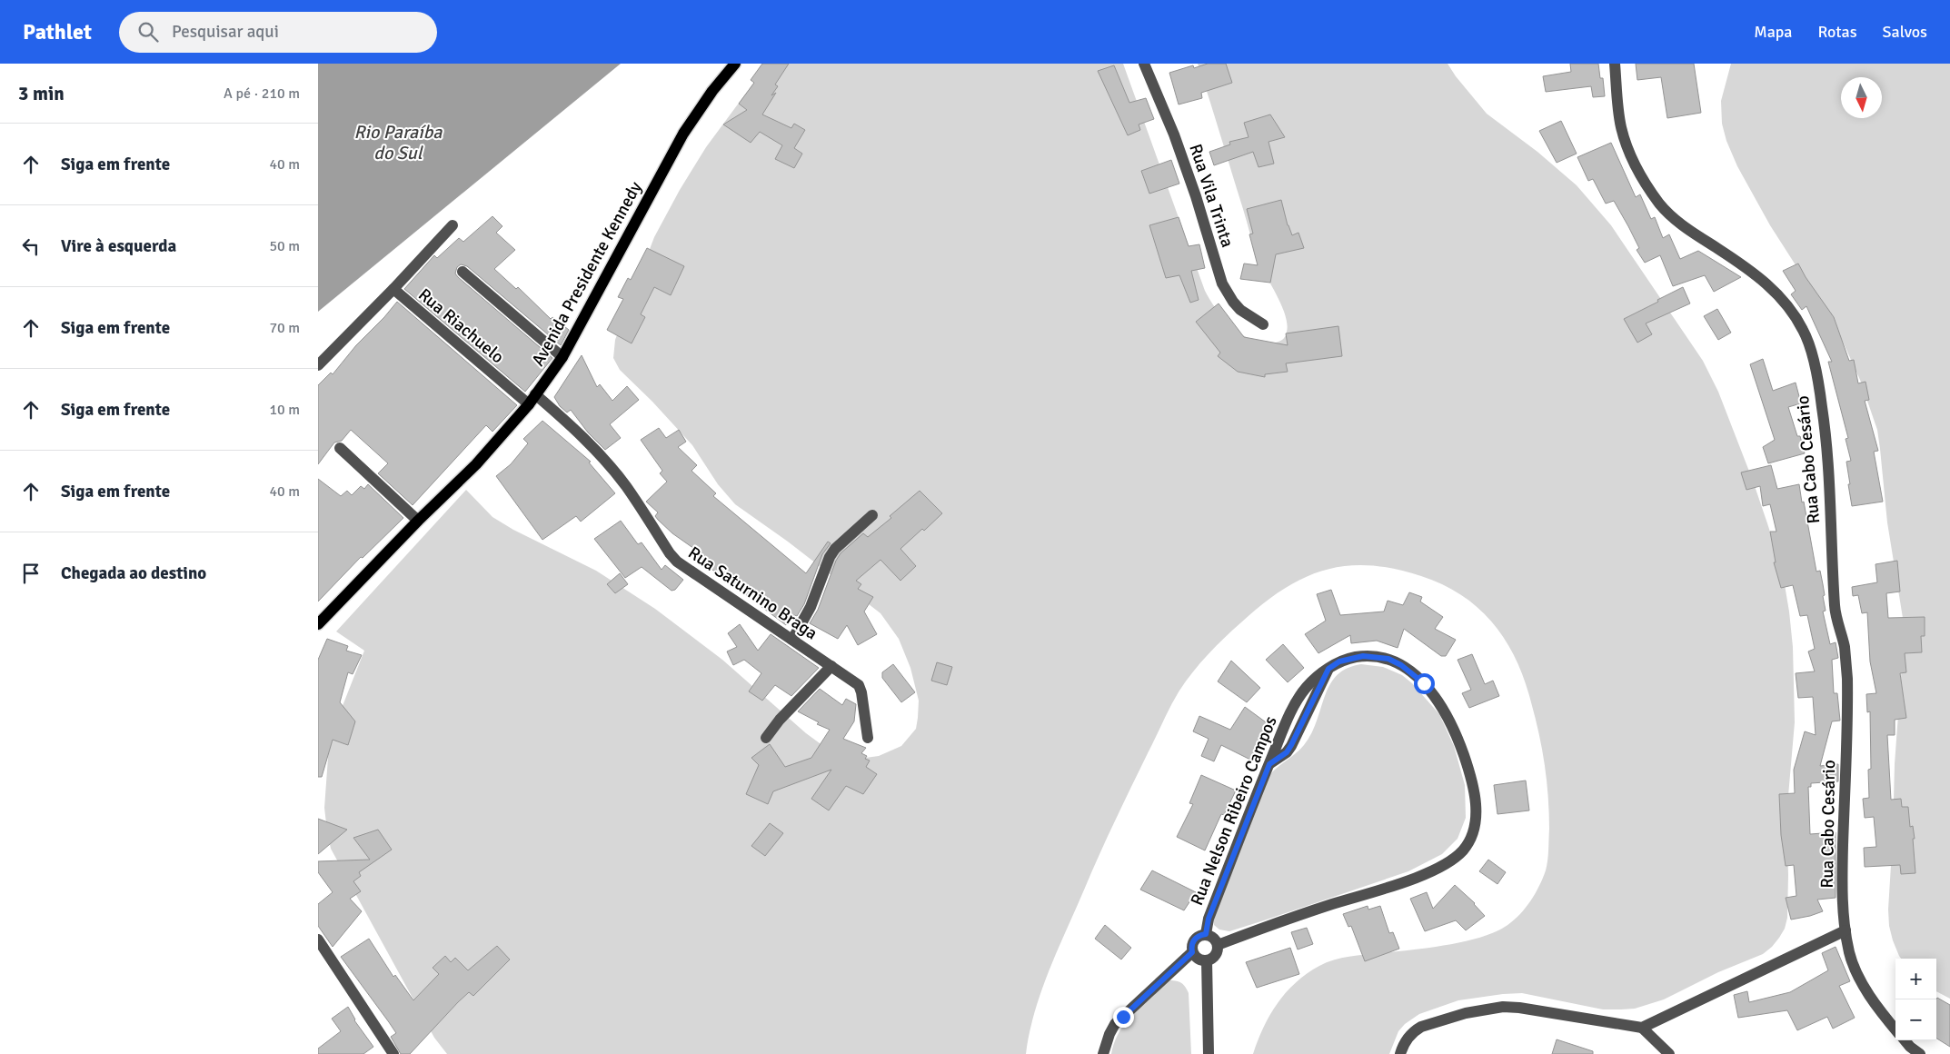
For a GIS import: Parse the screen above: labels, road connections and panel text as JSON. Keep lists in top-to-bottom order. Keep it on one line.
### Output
{"streets":{"main road":["Avenida Presidente Kennedy"],"street":["Rua Vila Trinta","Rua Riachuelo","Rua Cabo Cesário","Rua Saturnino Braga","Rua Nelson Ribeiro Campos"]},"crossings":[["Avenida Presidente Kennedy","Rua Riachuelo"],["Avenida Presidente Kennedy","Rua Saturnino Braga"]],"water":["Rio Paraíba do Sul"],"north":"bottom","page":{"header":"Pathlet","search":"Pesquisar aqui","nav":["Mapa","Rotas","Salvos"],"heading":["3 min","A pé · 210 m"],"list":[["Siga em frente","40 m"],["Vire à esquerda","50 m"],["Siga em frente","70 m"],["Siga em frente","10 m"],["Siga em frente","40 m"],"Chegada ao destino"],"map_buttons":["+","−"]}}
